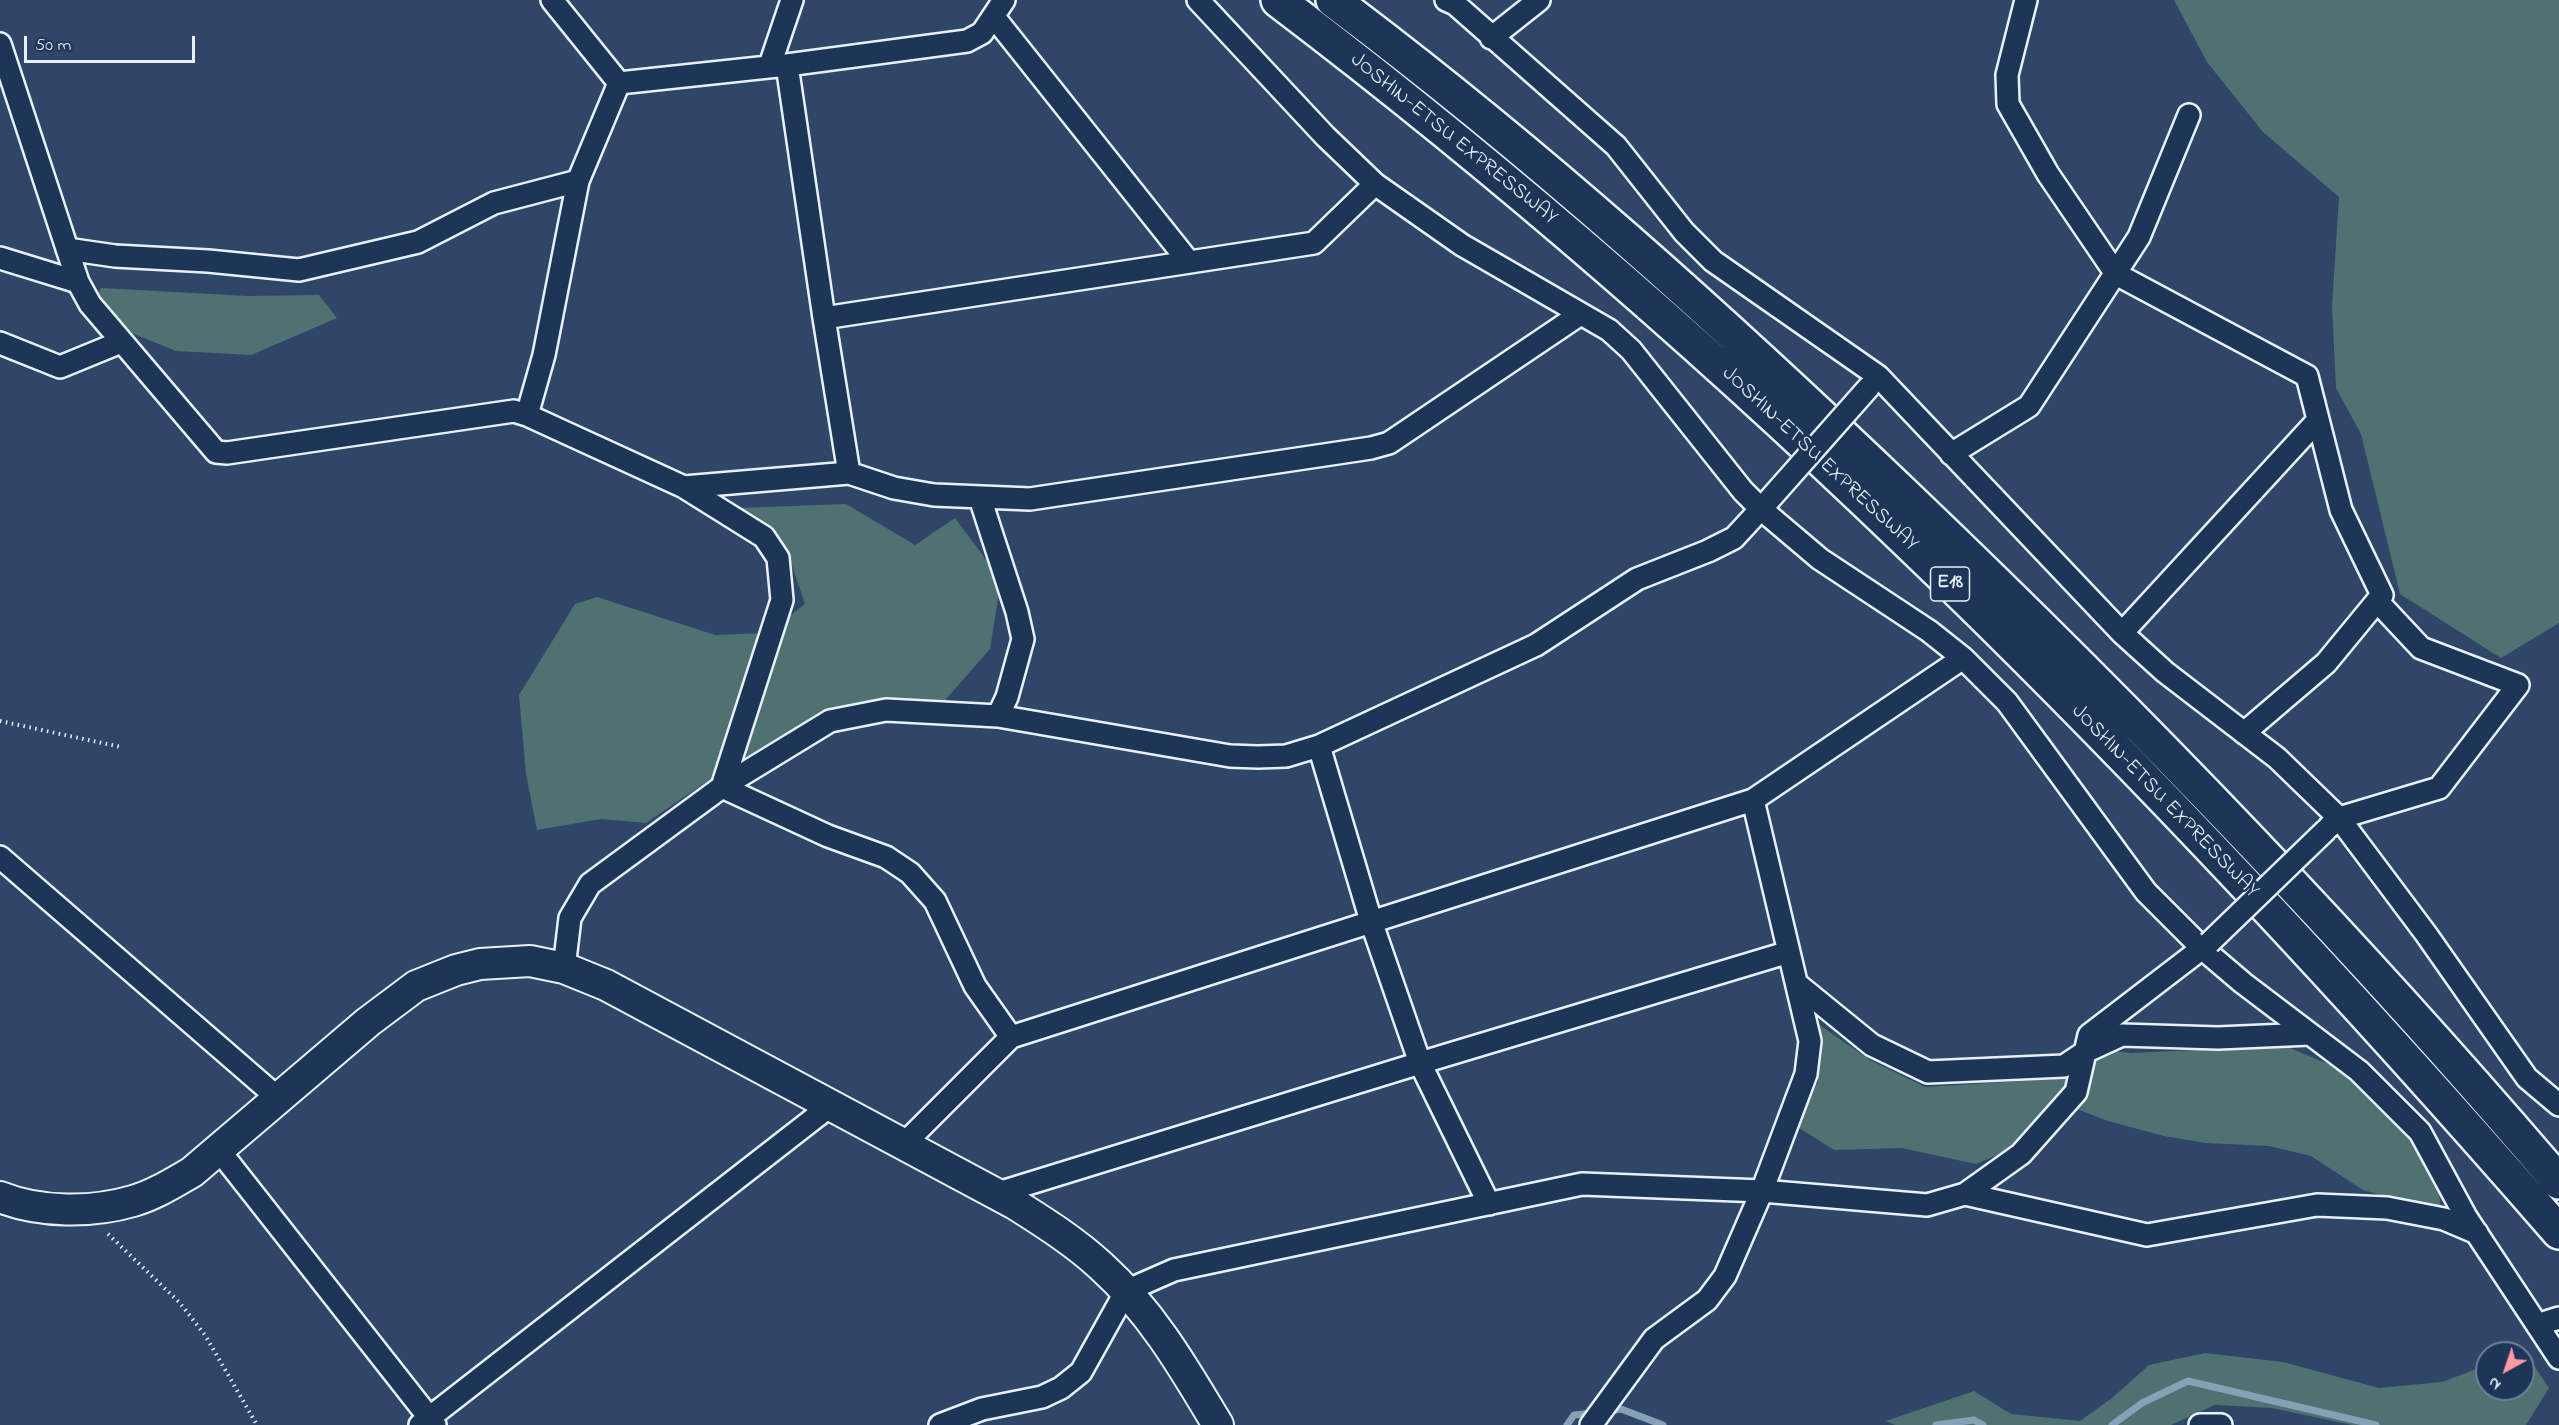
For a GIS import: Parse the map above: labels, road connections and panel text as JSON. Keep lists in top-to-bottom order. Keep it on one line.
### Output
{"streets":{"highway":["JOSHIN-ETSU EXPRESSWAY","E18"]},"scale_bar":"50 m","north":"bottom left"}
